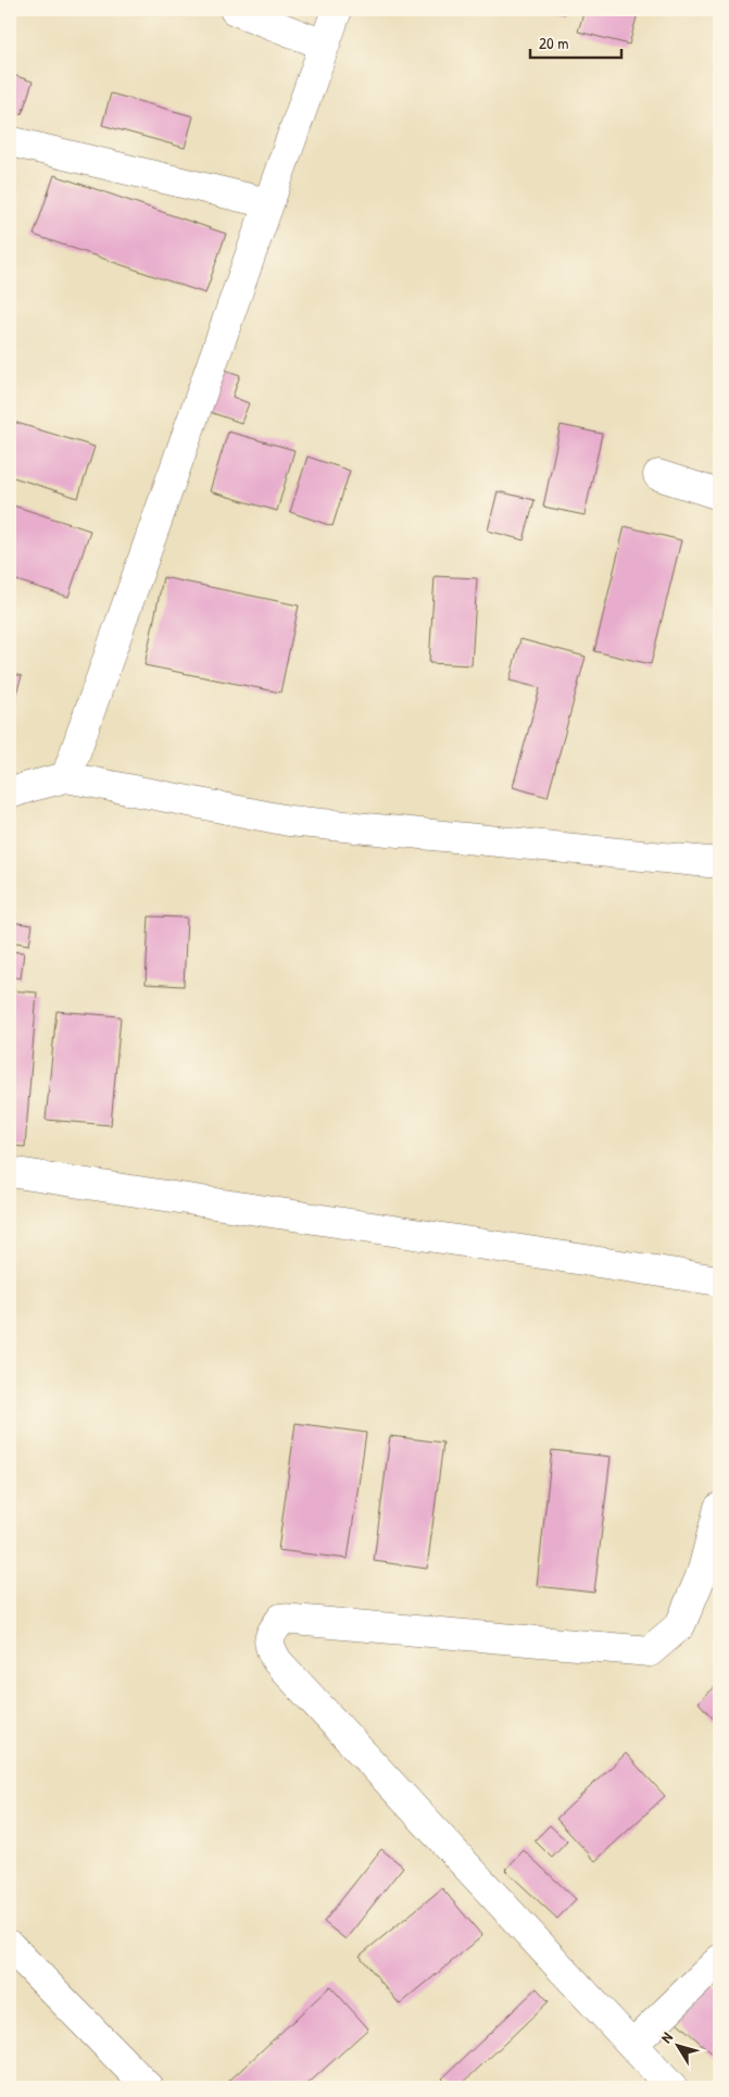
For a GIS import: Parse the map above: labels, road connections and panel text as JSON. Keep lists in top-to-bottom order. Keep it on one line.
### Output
{"scale_bar":"20 m","north":"top left"}
